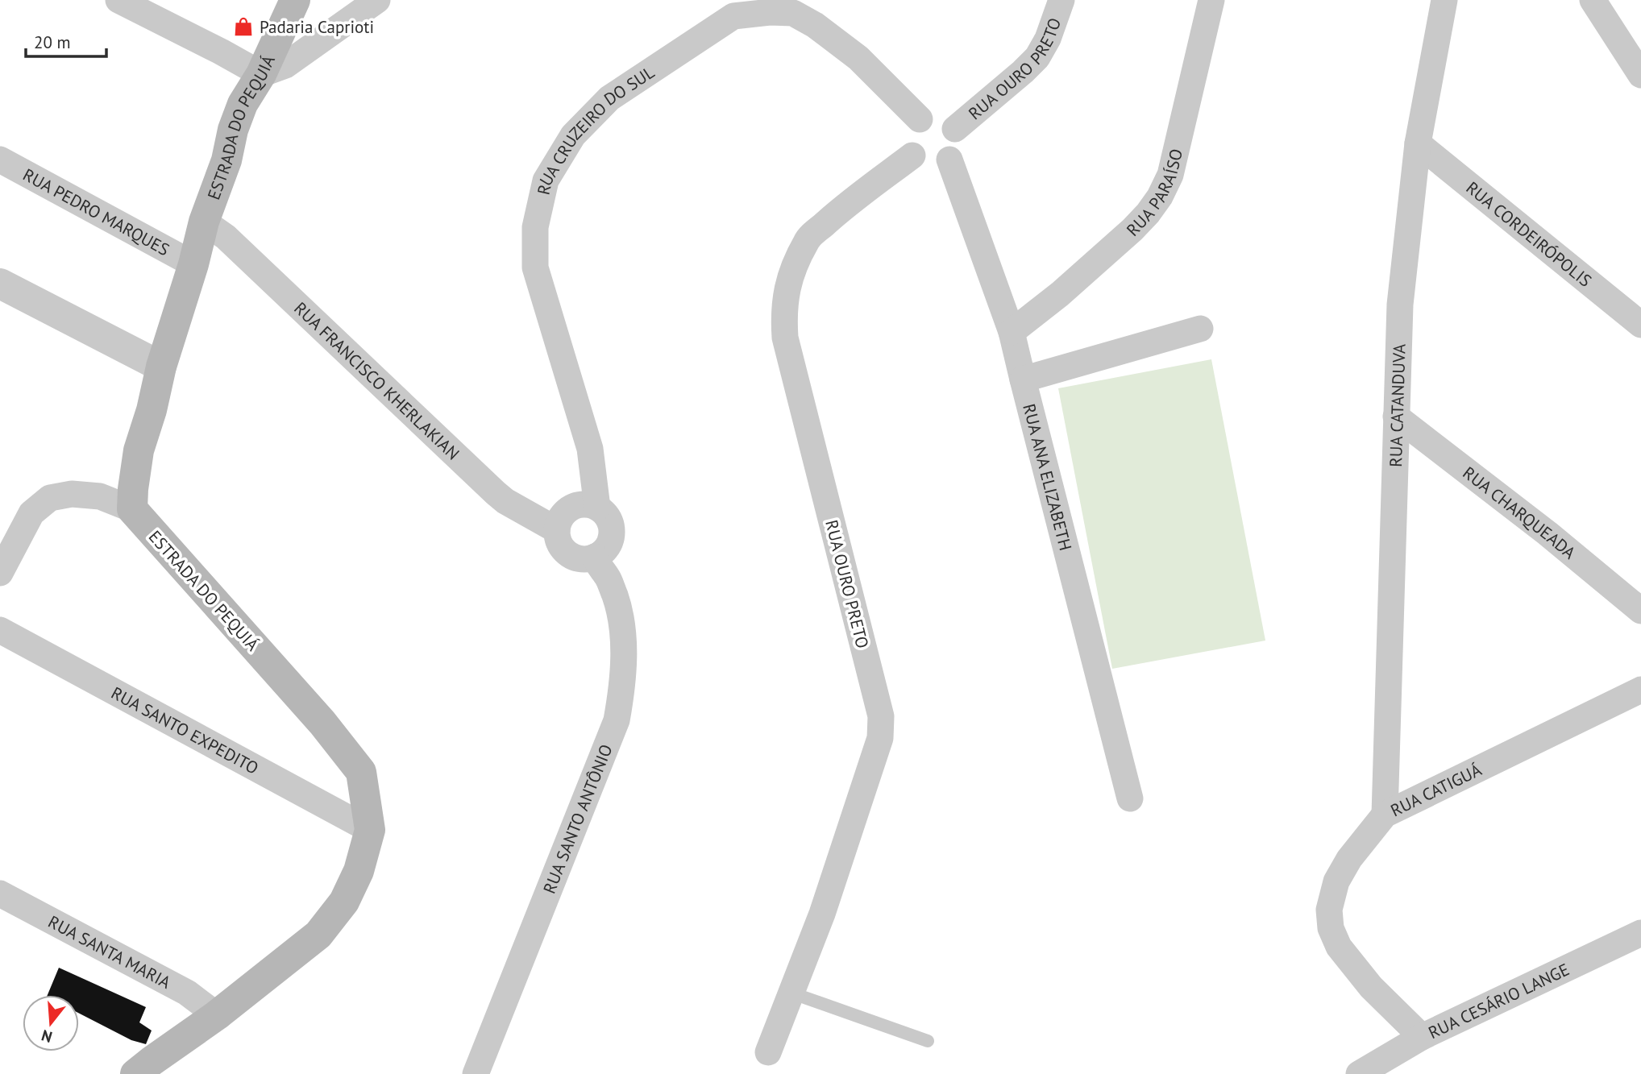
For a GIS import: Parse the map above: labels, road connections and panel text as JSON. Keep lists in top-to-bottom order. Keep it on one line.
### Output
{"streets":{"main road":["ESTRADA DO PEQUIÁ"],"street":["RUA OURO PRETO","RUA CRUZEIRO DO SUL","RUA PARAÍSO","RUA PEDRO MARQUES","RUA CORDEIRÓPOLIS","RUA FRANCISCO KHERLAKIAN","RUA CATANDUVA","RUA ANA ELIZABETH","RUA CHARQUEADA","RUA SANTO EXPEDITO","RUA CATIGUÁ","RUA SANTO ANTÔNIO","RUA SANTA MARIA","RUA CESÁRIO LANGE"]},"crossings":[["RUA OURO PRETO","RUA CRUZEIRO DO SUL"],["RUA OURO PRETO","RUA ANA ELIZABETH"],["ESTRADA DO PEQUIÁ","RUA PEDRO MARQUES"],["ESTRADA DO PEQUIÁ","RUA FRANCISCO KHERLAKIAN"],["ESTRADA DO PEQUIÁ","RUA SANTO EXPEDITO"],["ESTRADA DO PEQUIÁ","RUA SANTA MARIA"],["RUA CRUZEIRO DO SUL","RUA FRANCISCO KHERLAKIAN"],["RUA CRUZEIRO DO SUL","RUA ANA ELIZABETH"],["RUA CRUZEIRO DO SUL","RUA SANTO ANTÔNIO"],["RUA PARAÍSO","RUA ANA ELIZABETH"],["RUA CORDEIRÓPOLIS","RUA CATANDUVA"],["RUA FRANCISCO KHERLAKIAN","RUA SANTO ANTÔNIO"],["RUA CATANDUVA","RUA CHARQUEADA"],["RUA CATANDUVA","RUA CATIGUÁ"],["RUA CATIGUÁ","RUA CESÁRIO LANGE"]],"places":{"shop":["Padaria Caprioti"]},"scale_bar":"20 m","north":"bottom"}
